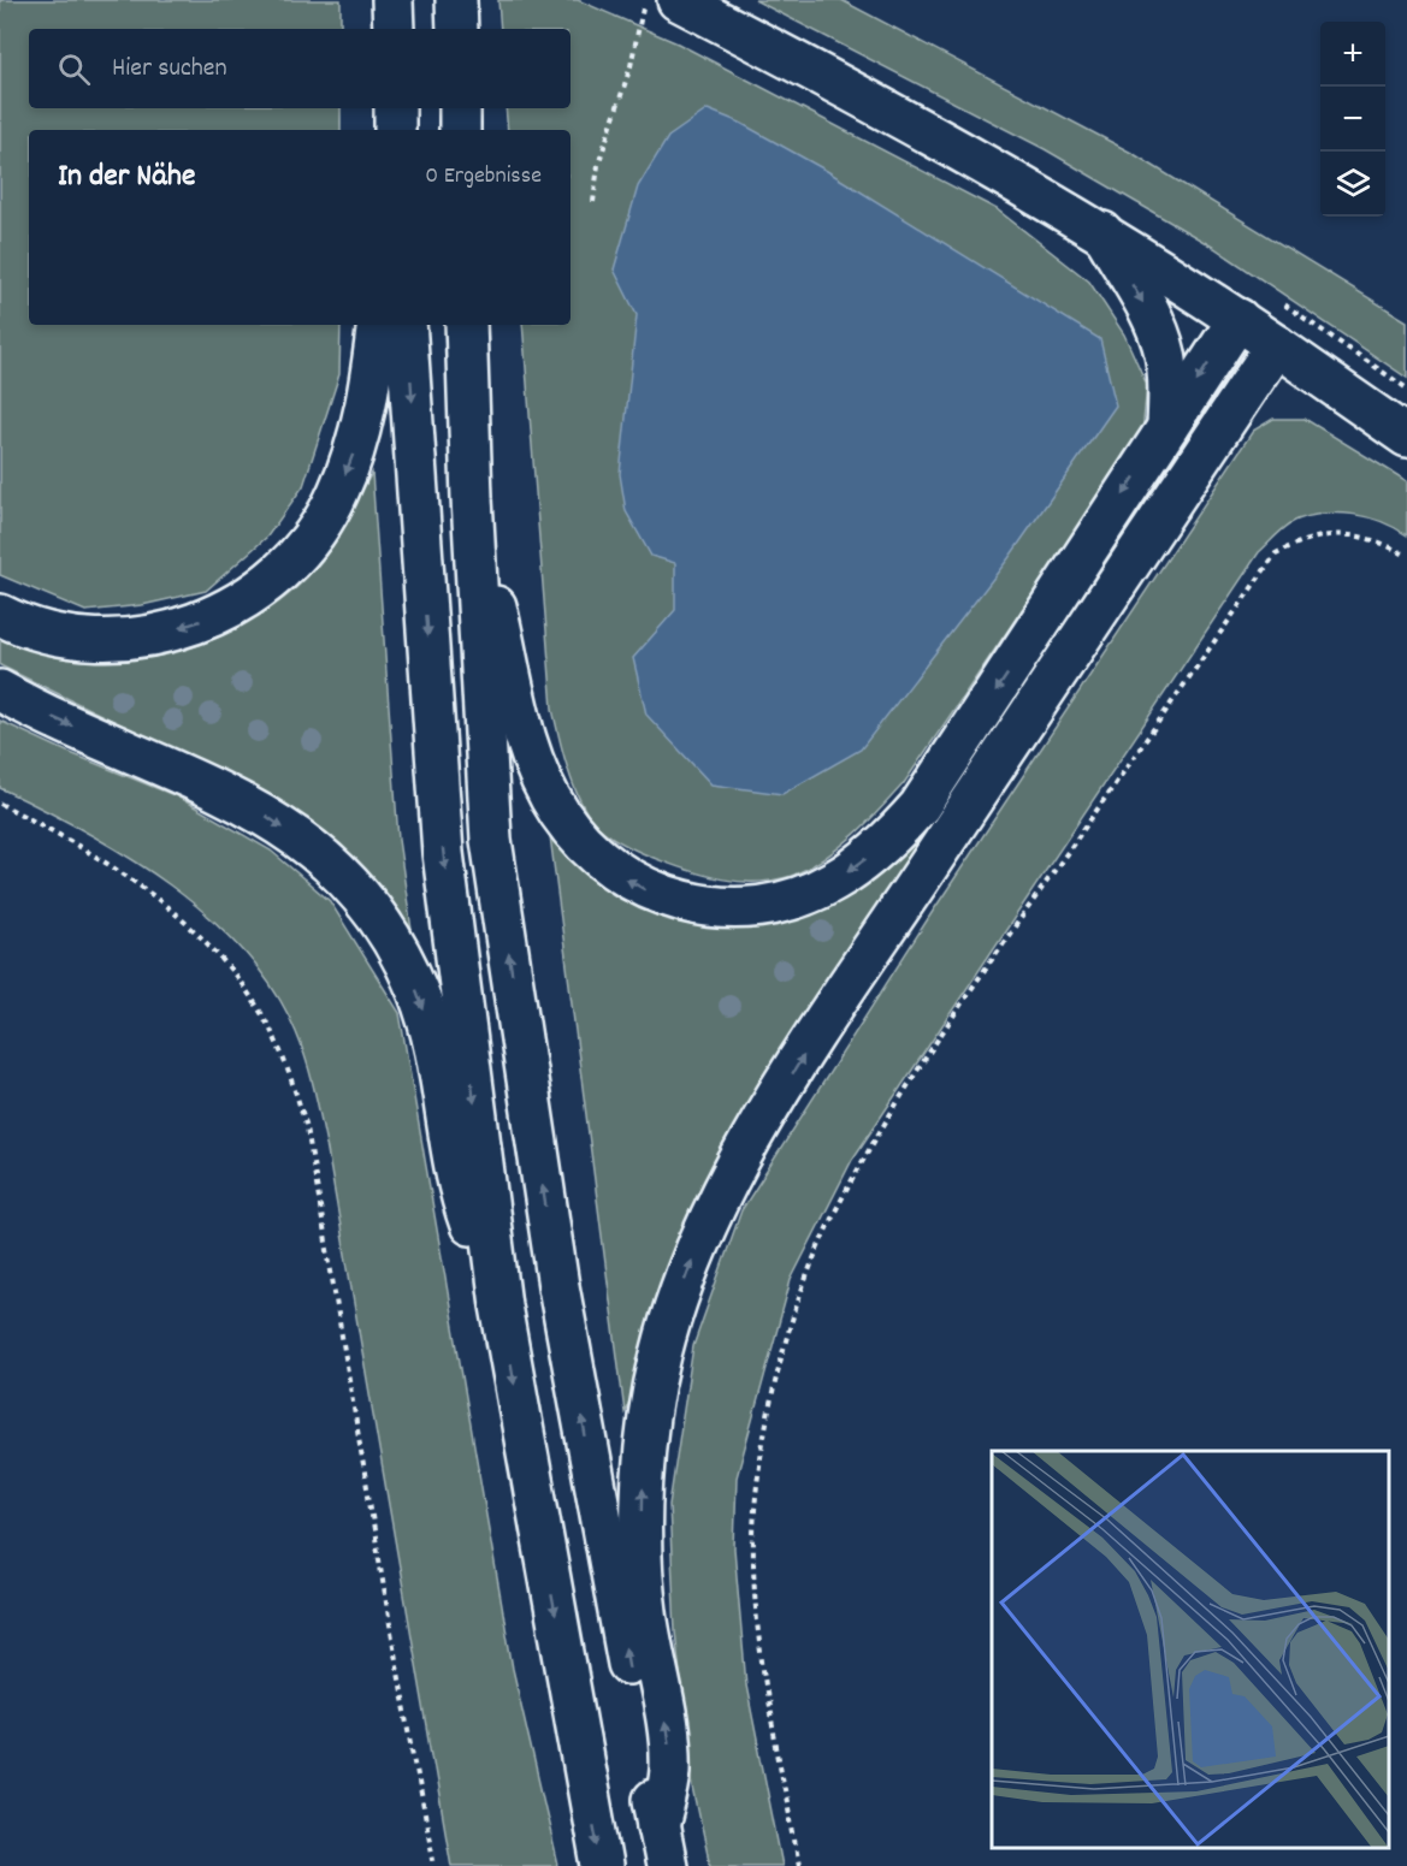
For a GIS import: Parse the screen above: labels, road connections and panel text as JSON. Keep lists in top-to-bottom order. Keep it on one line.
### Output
{"page":{"map_buttons":["+","−"],"search":"Hier suchen","heading":["In der Nähe","0 Ergebnisse"]}}
